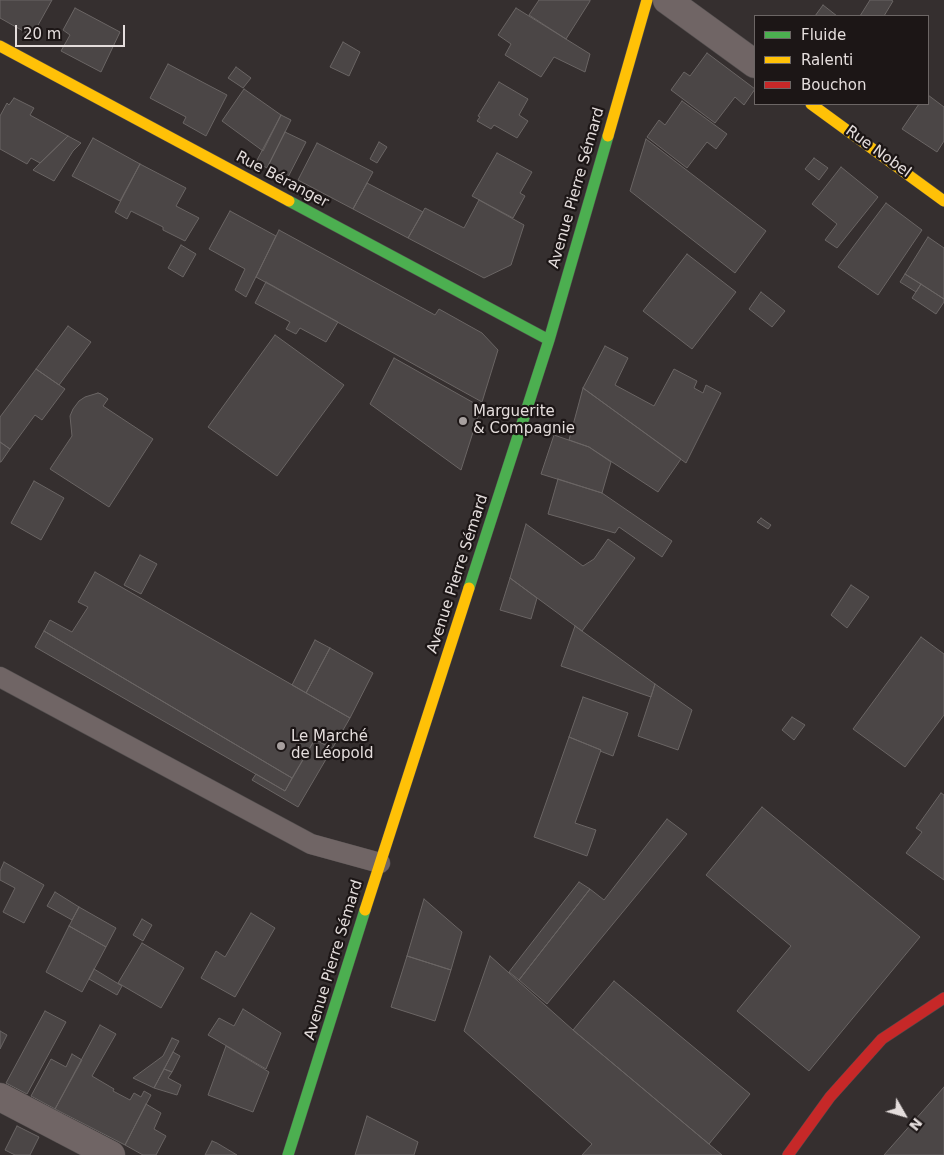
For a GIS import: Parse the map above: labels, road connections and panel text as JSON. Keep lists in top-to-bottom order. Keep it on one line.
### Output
{"streets":{"main road":["Rue Nobel","Rue Béranger","Avenue Pierre Sémard"]},"crossings":[["Rue Béranger","Avenue Pierre Sémard"]],"places":["Marguerite & Compagnie","Le Marché de Léopold"],"legend":["Fluide","Ralenti","Bouchon"],"scale_bar":"20 m","north":"bottom right"}
